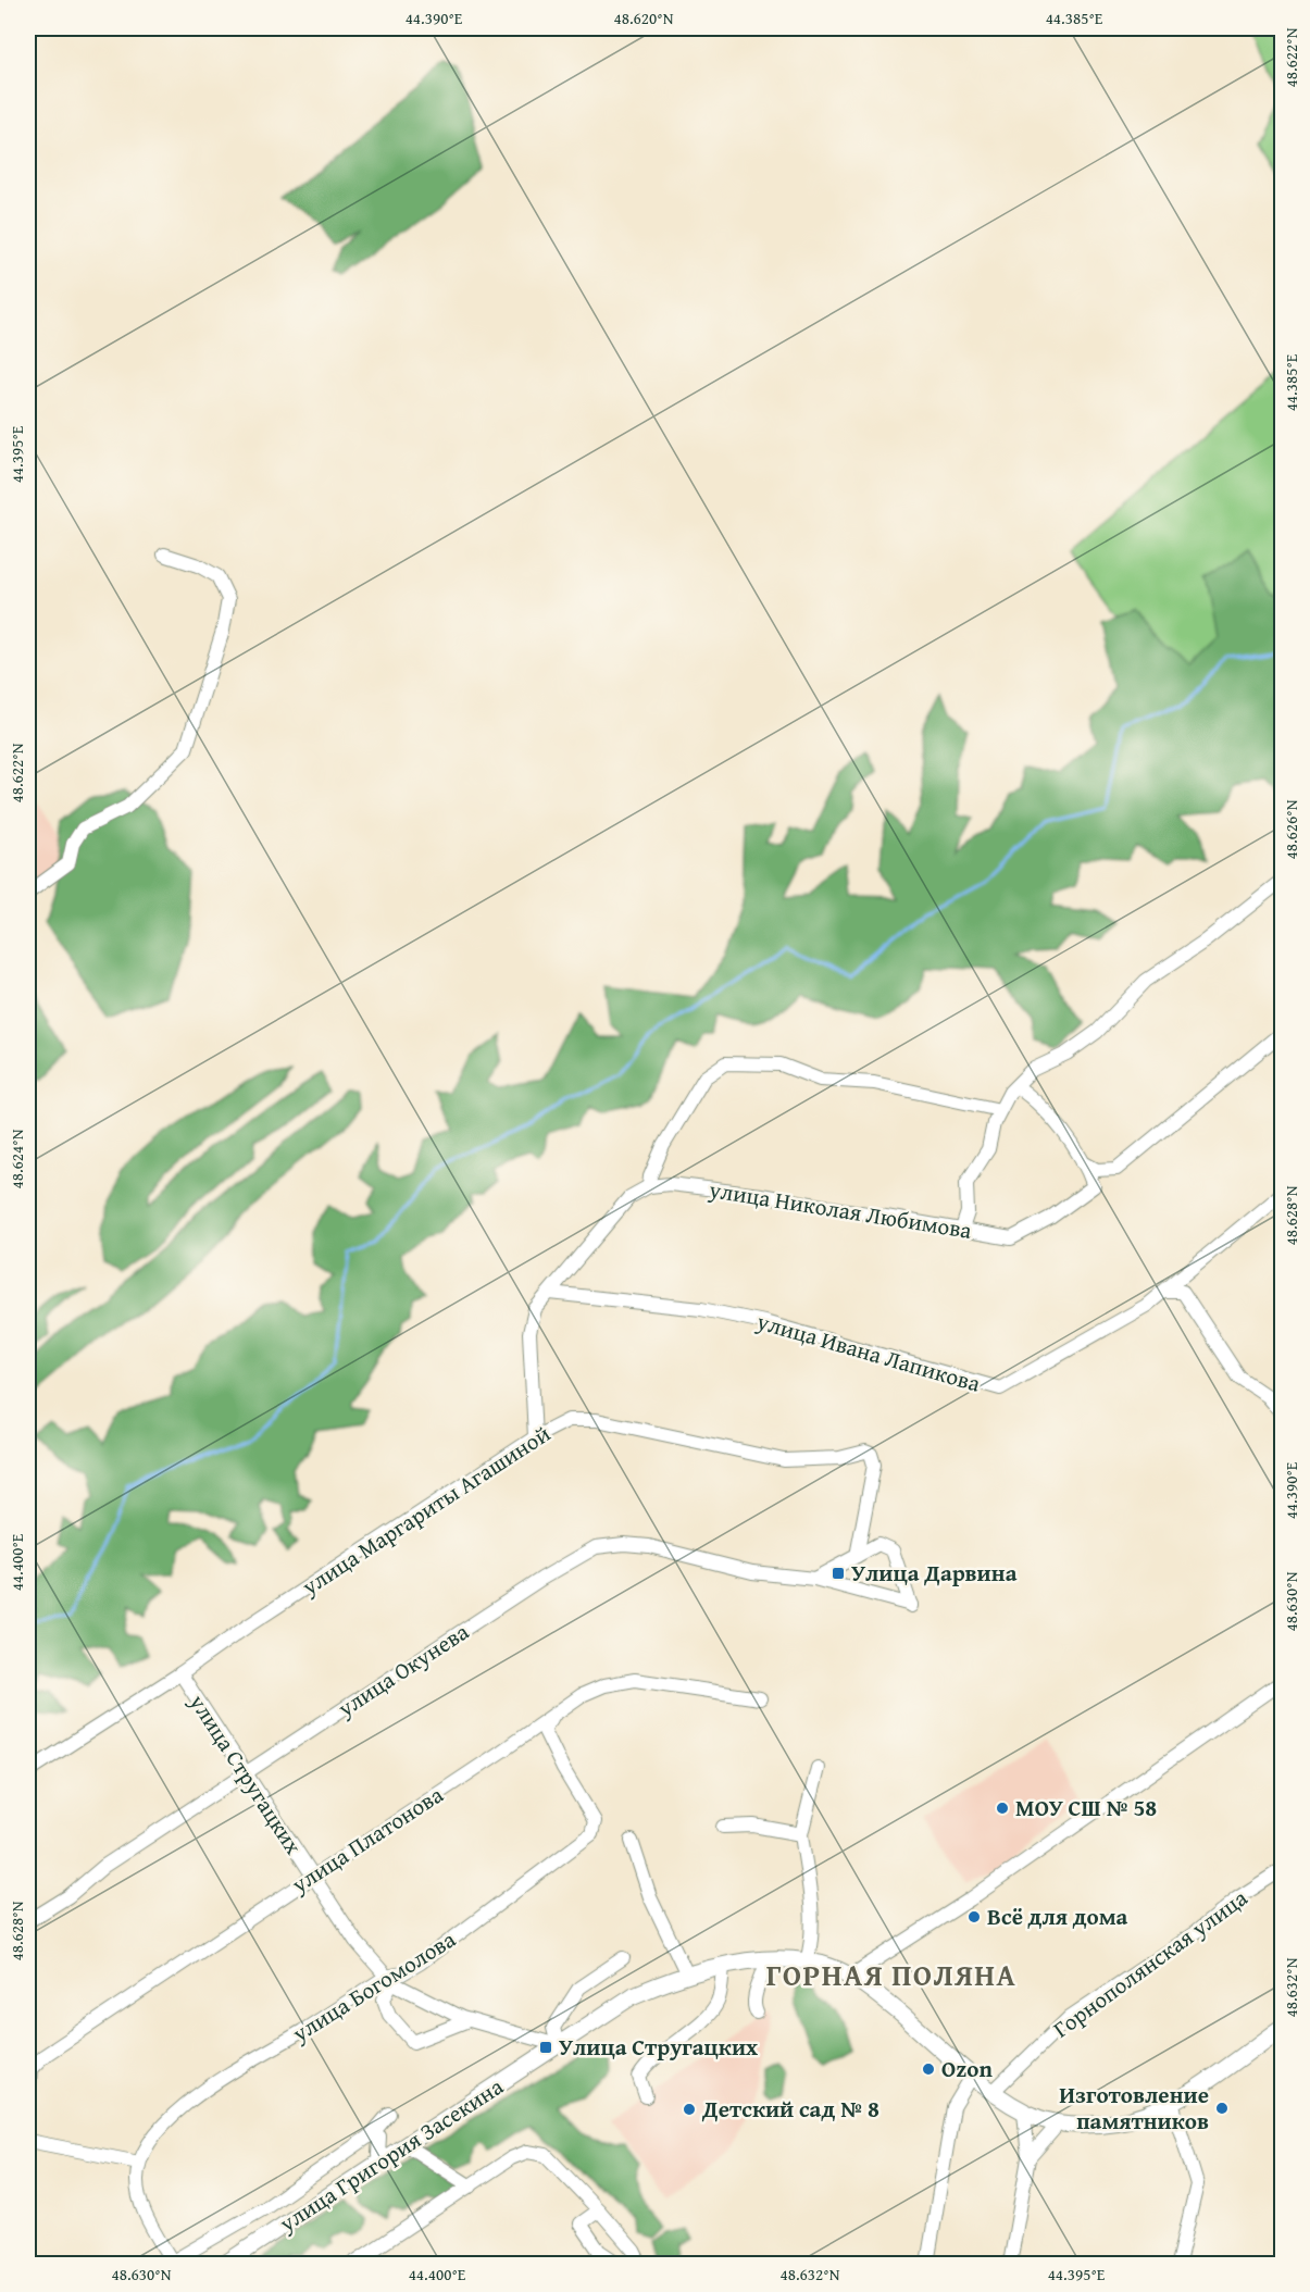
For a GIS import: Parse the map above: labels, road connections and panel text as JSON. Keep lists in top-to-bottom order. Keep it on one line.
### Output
{"streets":{"main road":["улица Григория Засекина"],"street":["улица Николая Любимова","улица Ивана Лапикова","улица Маргариты Агашиной","улица Окунева","улица Стругацких","улица Платонова","Горнополянская улица","улица Богомолова"]},"crossings":[["улица Маргариты Агашиной","улица Окунева"],["улица Маргариты Агашиной","улица Стругацких"],["улица Окунева","улица Стругацких"],["улица Стругацких","улица Платонова"],["улица Стругацких","улица Богомолова"],["улица Стругацких","улица Григория Засекина"],["Горнополянская улица","улица Григория Засекина"]],"districts":["ГОРНАЯ ПОЛЯНА"],"places":{"transit":["Улица Дарвина","Улица Стругацких"],"other":["МОУ СШ № 58","Всё для дома","Ozon","Изготовление памятников","Детский сад № 8"]},"coordinates":["44.390°E","48.620°N","44.385°E","48.622°N","44.395°E","48.626°N","48.624°N","48.628°N","44.400°E","48.630°N","48.632°N"]}
